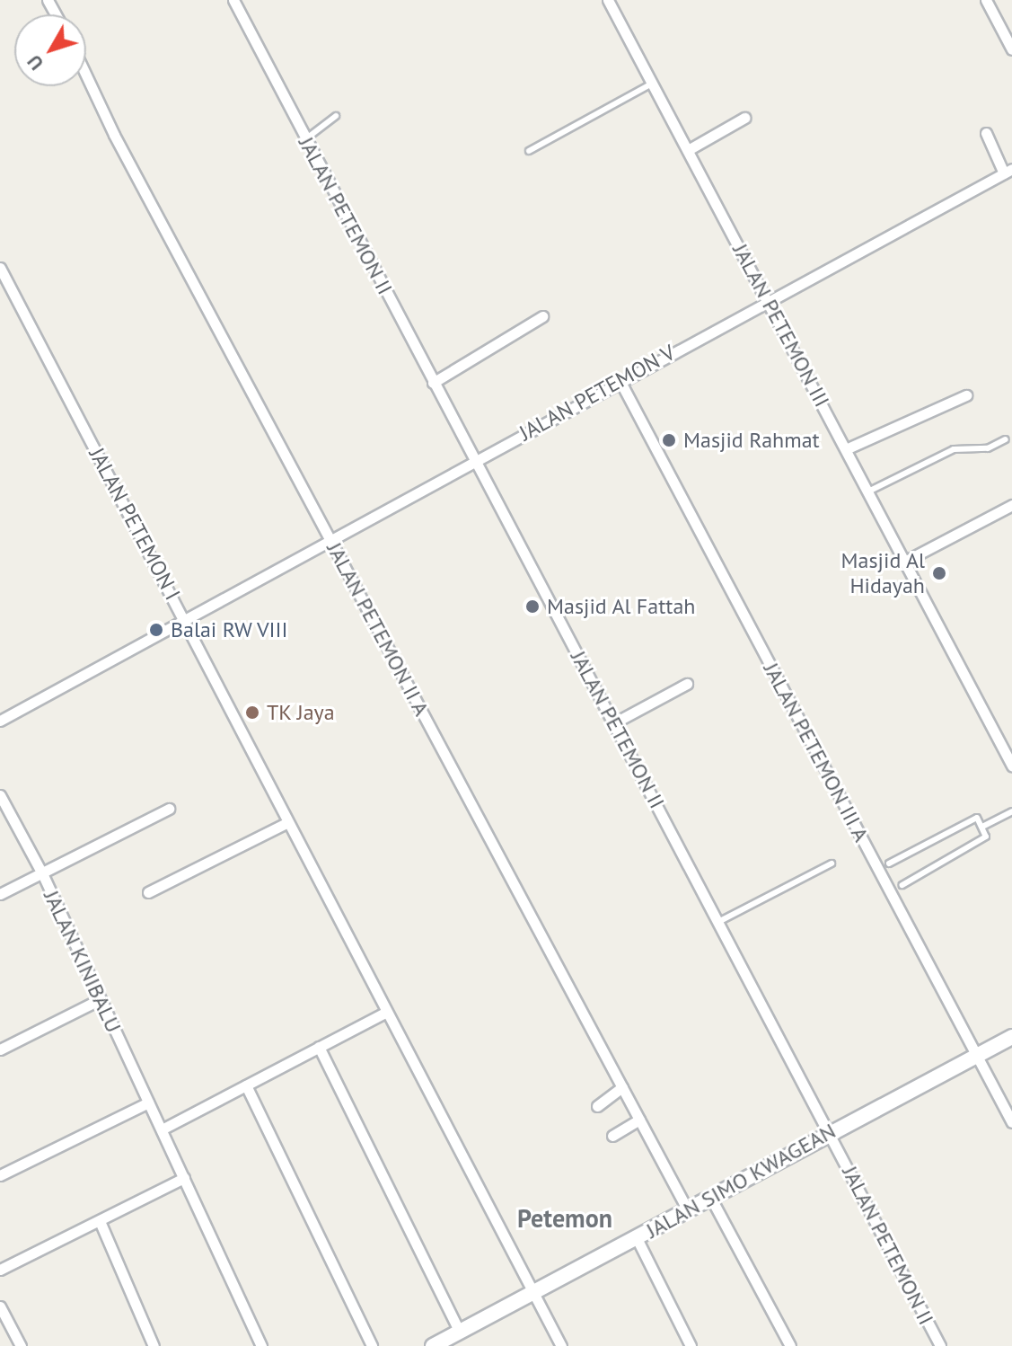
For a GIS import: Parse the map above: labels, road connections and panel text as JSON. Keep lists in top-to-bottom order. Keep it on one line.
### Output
{"streets":{"street":["JALAN PETEMON II","JALAN PETEMON III","JALAN PETEMON V","JALAN PETEMON I","JALAN PETEMON II A","JALAN PETEMON III A","JALAN KINIBALU","JALAN SIMO KWAGEAN"]},"crossings":[["JALAN PETEMON II","JALAN PETEMON V"],["JALAN PETEMON II","JALAN SIMO KWAGEAN"],["JALAN PETEMON III","JALAN PETEMON V"],["JALAN PETEMON V","JALAN PETEMON I"],["JALAN PETEMON V","JALAN PETEMON II A"],["JALAN PETEMON V","JALAN PETEMON III A"],["JALAN PETEMON I","JALAN SIMO KWAGEAN"],["JALAN PETEMON II A","JALAN SIMO KWAGEAN"],["JALAN PETEMON III A","JALAN SIMO KWAGEAN"]],"districts":["Petemon"],"places":["Masjid Rahmat","Masjid Al Hidayah","Masjid Al Fattah","Balai RW VIII","TK Jaya"],"north":"bottom left"}
